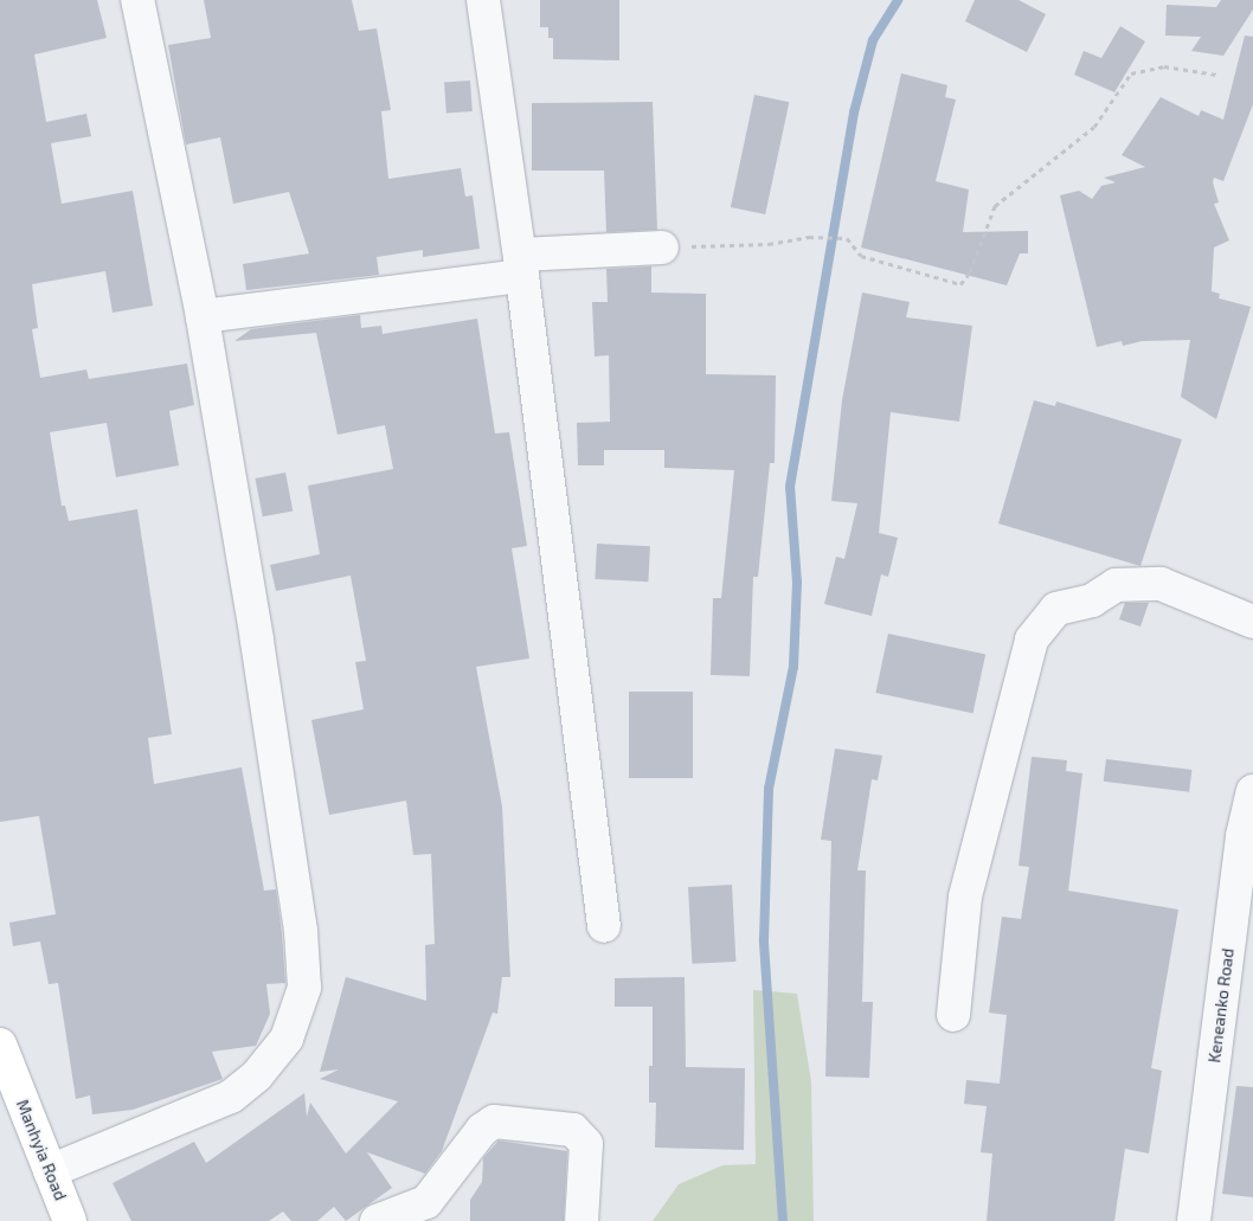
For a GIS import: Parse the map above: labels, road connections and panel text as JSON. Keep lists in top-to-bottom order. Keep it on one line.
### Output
{"streets":{"main road":["Manhyia Road"],"street":["Keneanko Road"]}}
